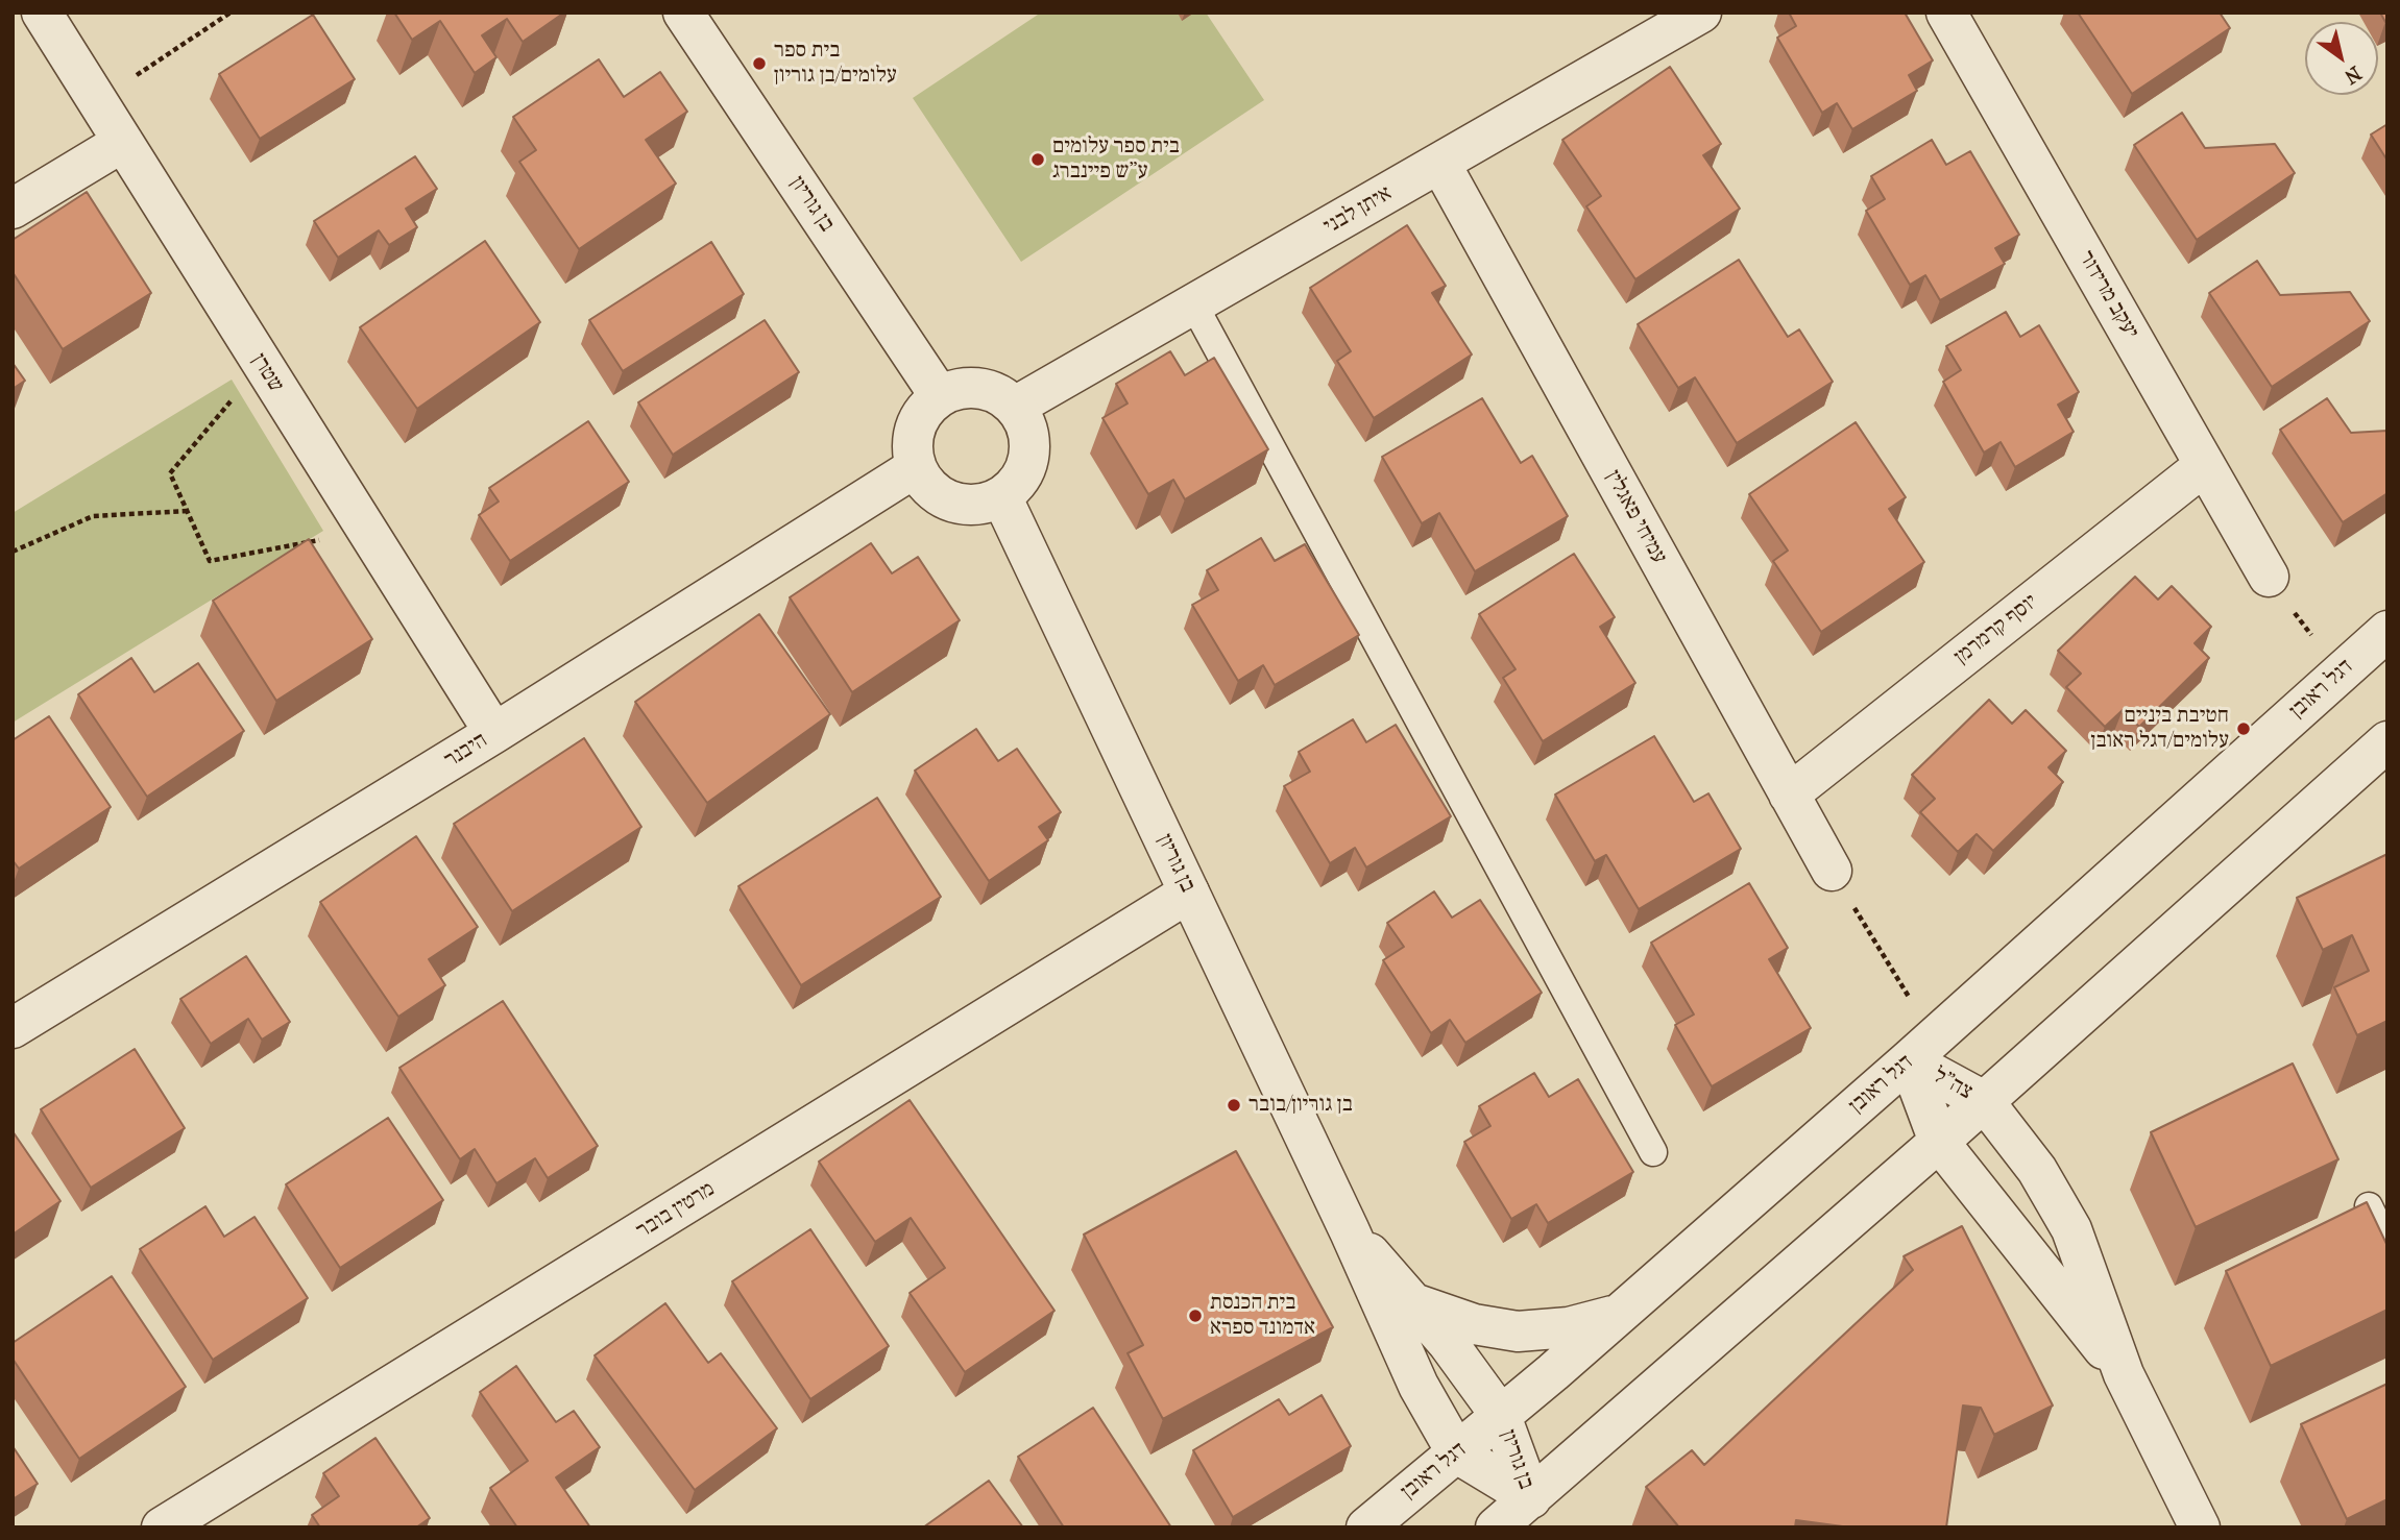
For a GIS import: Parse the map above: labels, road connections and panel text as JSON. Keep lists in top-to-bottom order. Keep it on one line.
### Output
{"streets":{"street":["בן גוריון","איתן לבני","יעקב מרידור","שטרן","עמיחי פאגלין","יוסף קרמרמן","דגל ראובן","היבנר","צה\"ל","מרטין בובר"]},"crossings":[["בן גוריון","איתן לבני"],["בן גוריון","דגל ראובן"],["בן גוריון","היבנר"],["בן גוריון","מרטין בובר"],["איתן לבני","עמיחי פאגלין"],["איתן לבני","היבנר"],["יעקב מרידור","יוסף קרמרמן"],["שטרן","היבנר"],["עמיחי פאגלין","יוסף קרמרמן"],["דגל ראובן","צה\"ל"]],"places":["בית ספר עלומים/בן גוריון","בית ספר עלומים ע\"ש פיינברג","חטיבת ביניים עלומים/דגל ראובן","בן גוריון/בובר","בית הכנסת אדמונד ספרא"],"north":"bottom right"}
